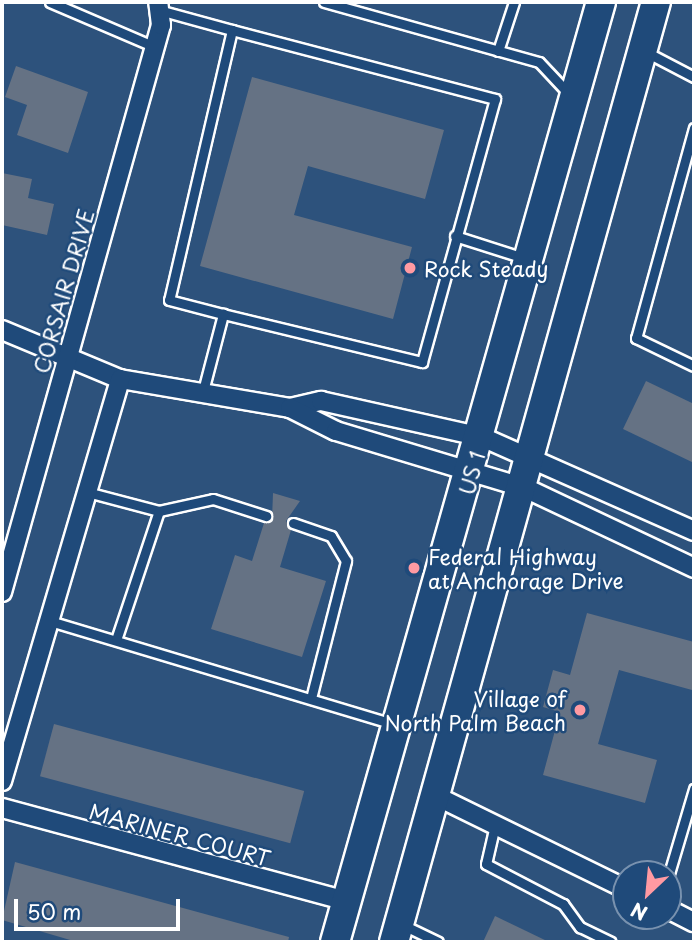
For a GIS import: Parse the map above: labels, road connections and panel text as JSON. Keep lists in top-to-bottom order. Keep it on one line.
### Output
{"streets":{"main road":["US 1"],"street":["CORSAIR DRIVE","MARINER COURT"]},"crossings":[["US 1","MARINER COURT"]],"places":["Rock Steady","Federal Highway at Anchorage Drive","Village of North Palm Beach"],"scale_bar":"50 m","north":"bottom left"}
